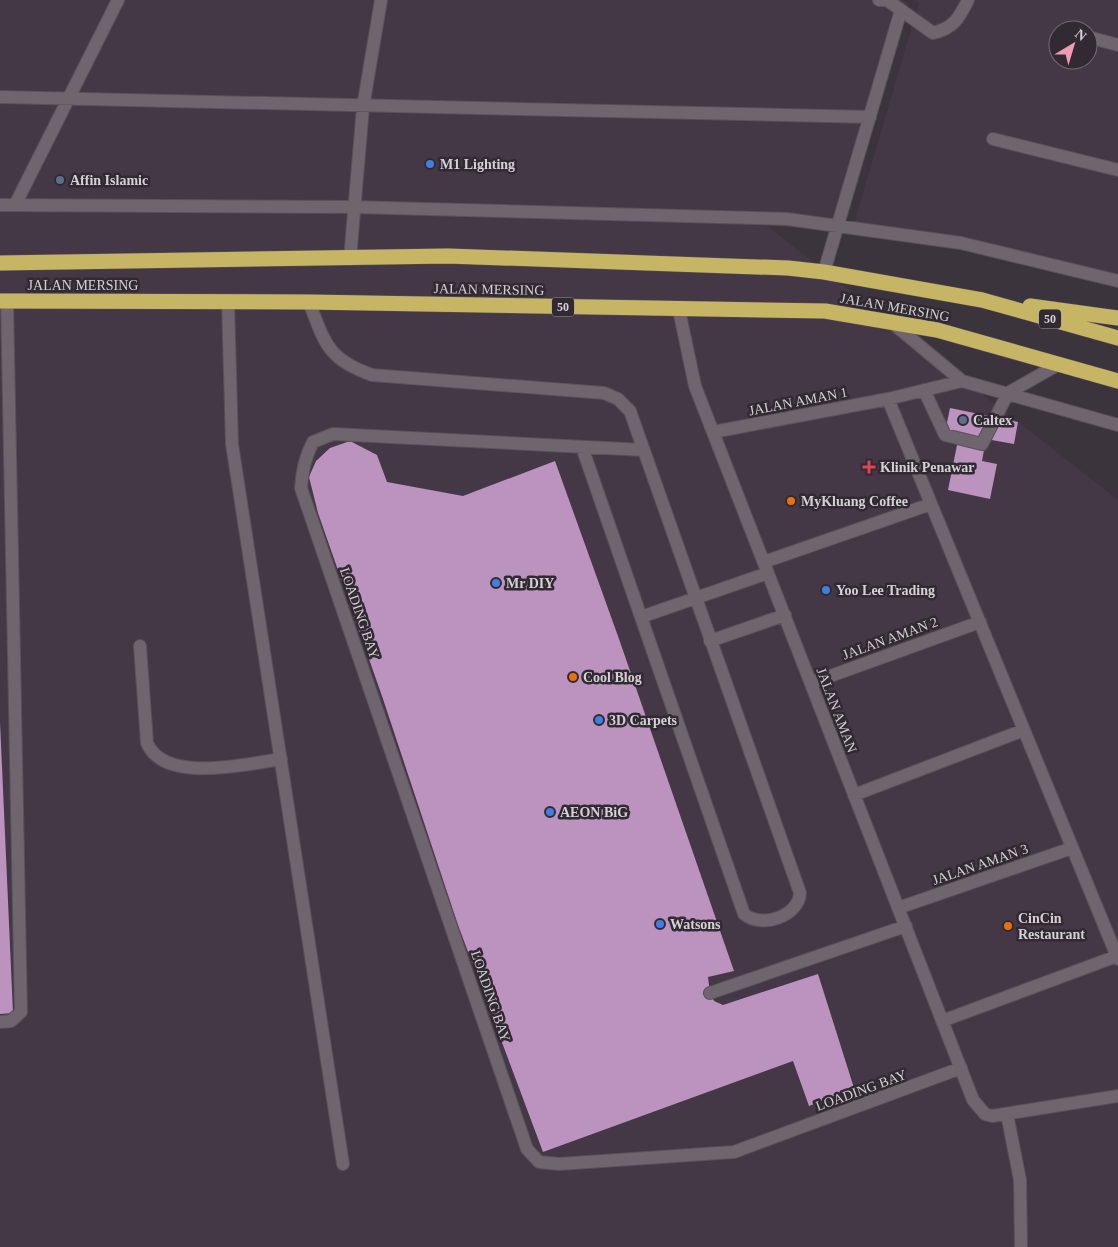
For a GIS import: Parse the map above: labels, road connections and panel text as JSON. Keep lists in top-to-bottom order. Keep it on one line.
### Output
{"streets":{"highway":["JALAN MERSING","50"],"street":["JALAN AMAN 1","LOADING BAY","JALAN AMAN 2","JALAN AMAN","JALAN AMAN 3"]},"crossings":[["JALAN MERSING","JALAN AMAN"],["JALAN AMAN 1","JALAN AMAN"],["LOADING BAY","JALAN AMAN"],["JALAN AMAN 2","JALAN AMAN"],["JALAN AMAN","JALAN AMAN 3"]],"places":{"other":["M1 Lighting","Affin Islamic","Caltex","MyKluang Coffee","Mr DIY","Yoo Lee Trading","Cool Blog","3D Carpets","AEON BiG","Watsons","CinCin Restaurant"],"health":["Klinik Penawar"]},"north":"top right"}
